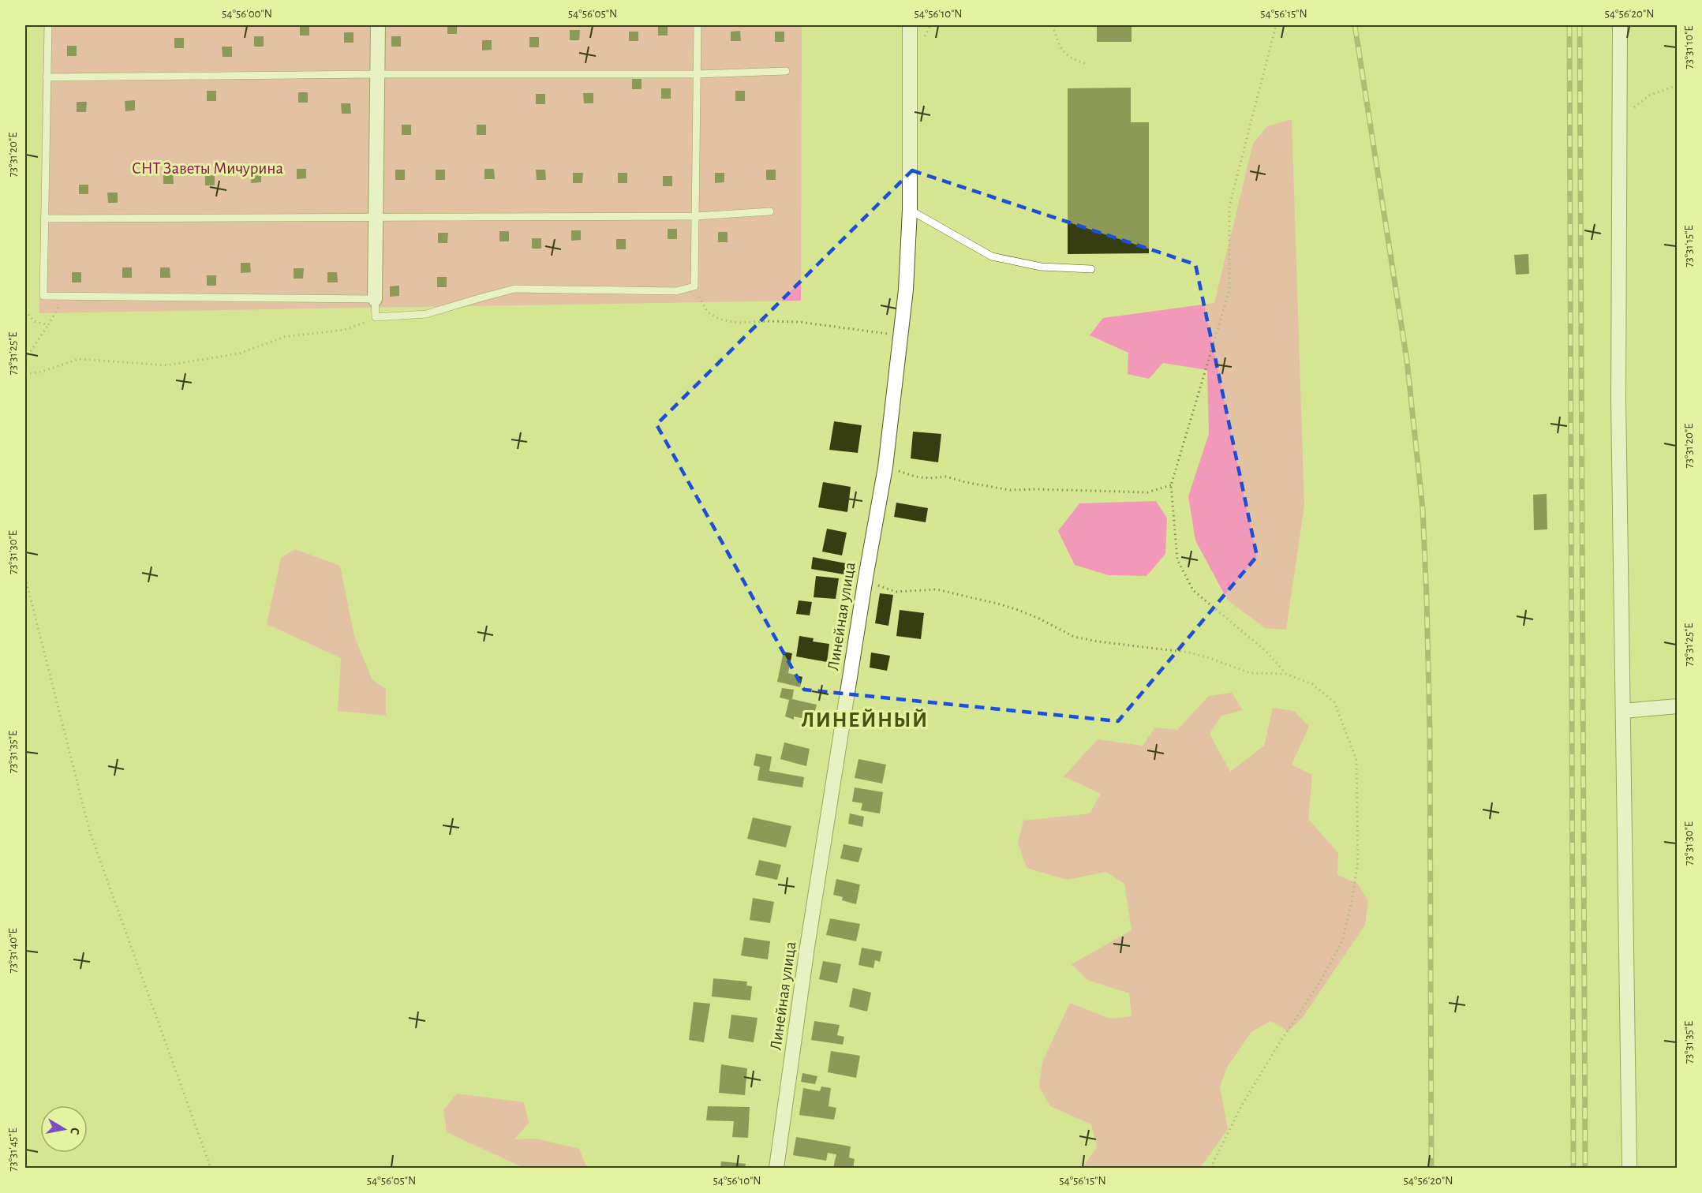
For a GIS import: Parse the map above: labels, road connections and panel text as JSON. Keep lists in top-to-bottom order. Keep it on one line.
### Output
{"streets":{"street":["Линейная улица"]},"districts":["ЛИНЕЙНЫЙ"],"parks":["СНТ Заветы Мичурина"],"north":"right","coordinates":["54°56'00\"N","54°56'05\"N","54°56'10\"N","54°56'15\"N","54°56'20\"N","73°31'10\"E","73°31'20\"E","73°31'15\"E","73°31'25\"E","73°31'30\"E","73°31'35\"E","73°31'40\"E","73°31'45\"E"]}
